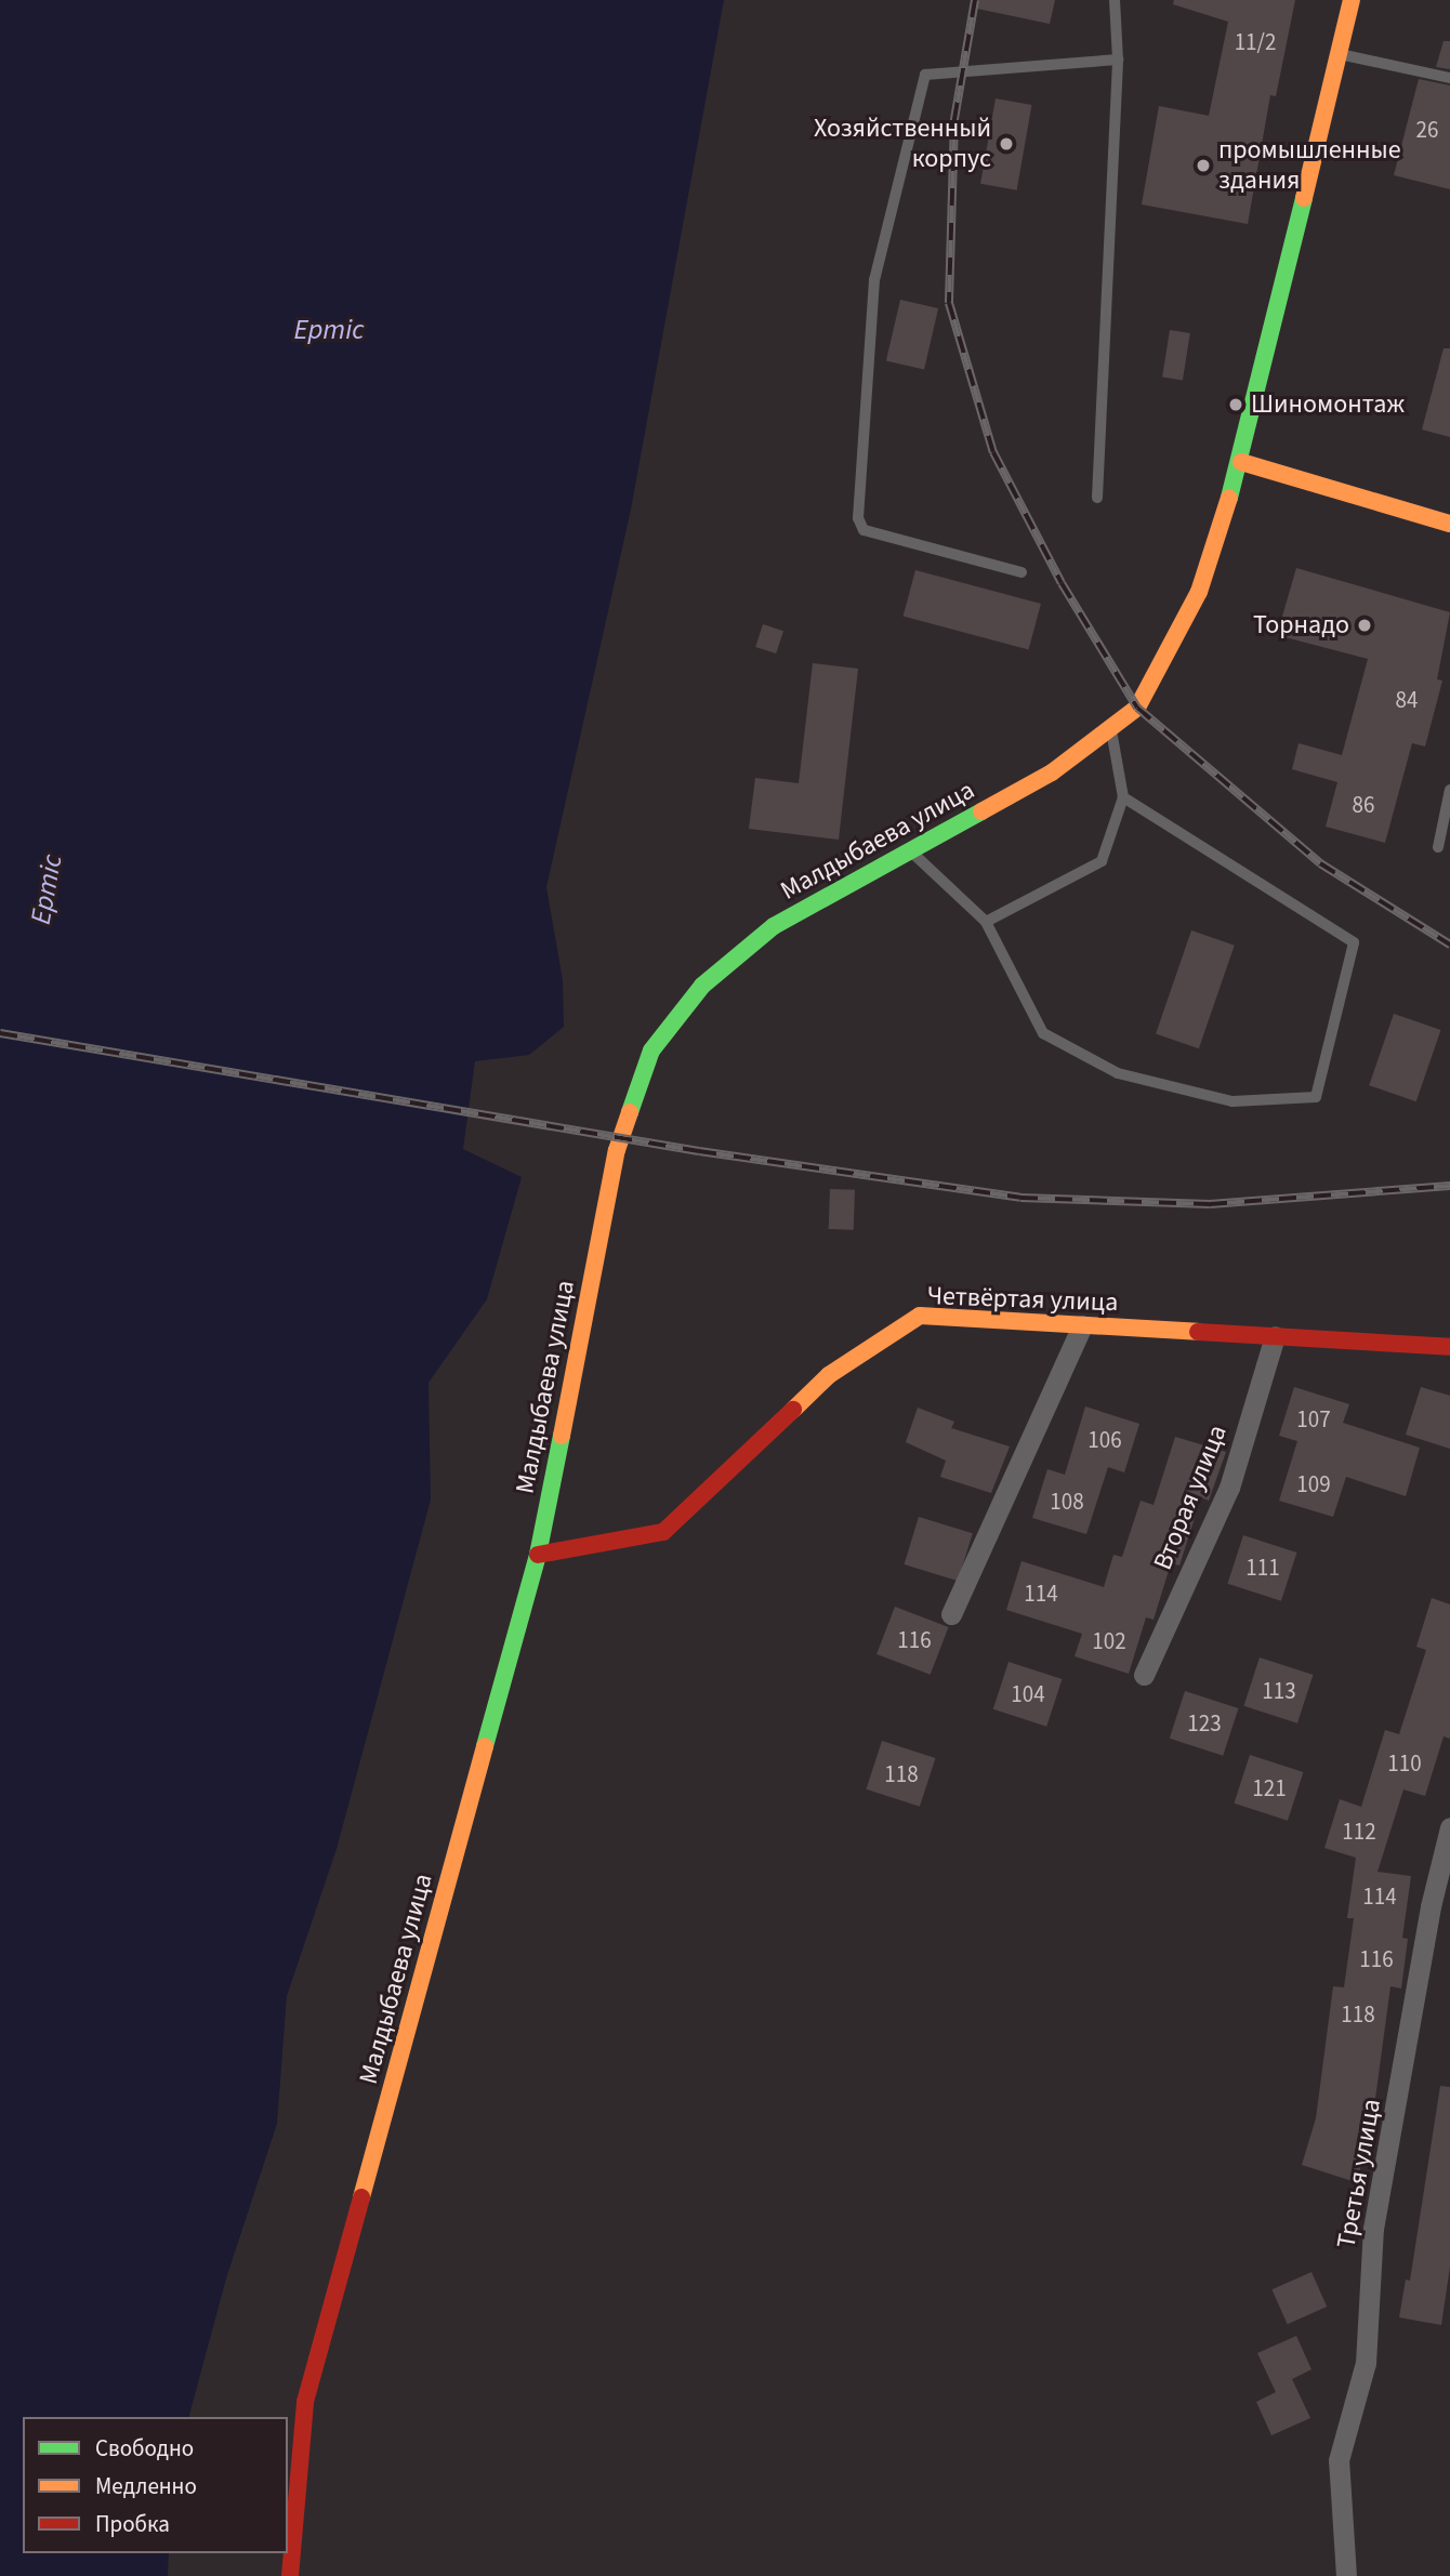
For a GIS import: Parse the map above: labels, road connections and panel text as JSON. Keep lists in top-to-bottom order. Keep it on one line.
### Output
{"streets":{"main road":["Малдыбаева улица","Четвёртая улица"],"street":["Вторая улица","Третья улица"]},"crossings":[["Малдыбаева улица","Четвёртая улица"],["Четвёртая улица","Вторая улица"]],"water":["Ертіс"],"places":["Хозяйственный корпус","промышленные здания","Шиномонтаж","Торнадо"],"house_numbers":["11/2","26","84","86","107","106","109","108","111","114","116","102","113","104","123","110","118","121","112","114","116","118"],"legend":["Свободно","Медленно","Пробка"]}
